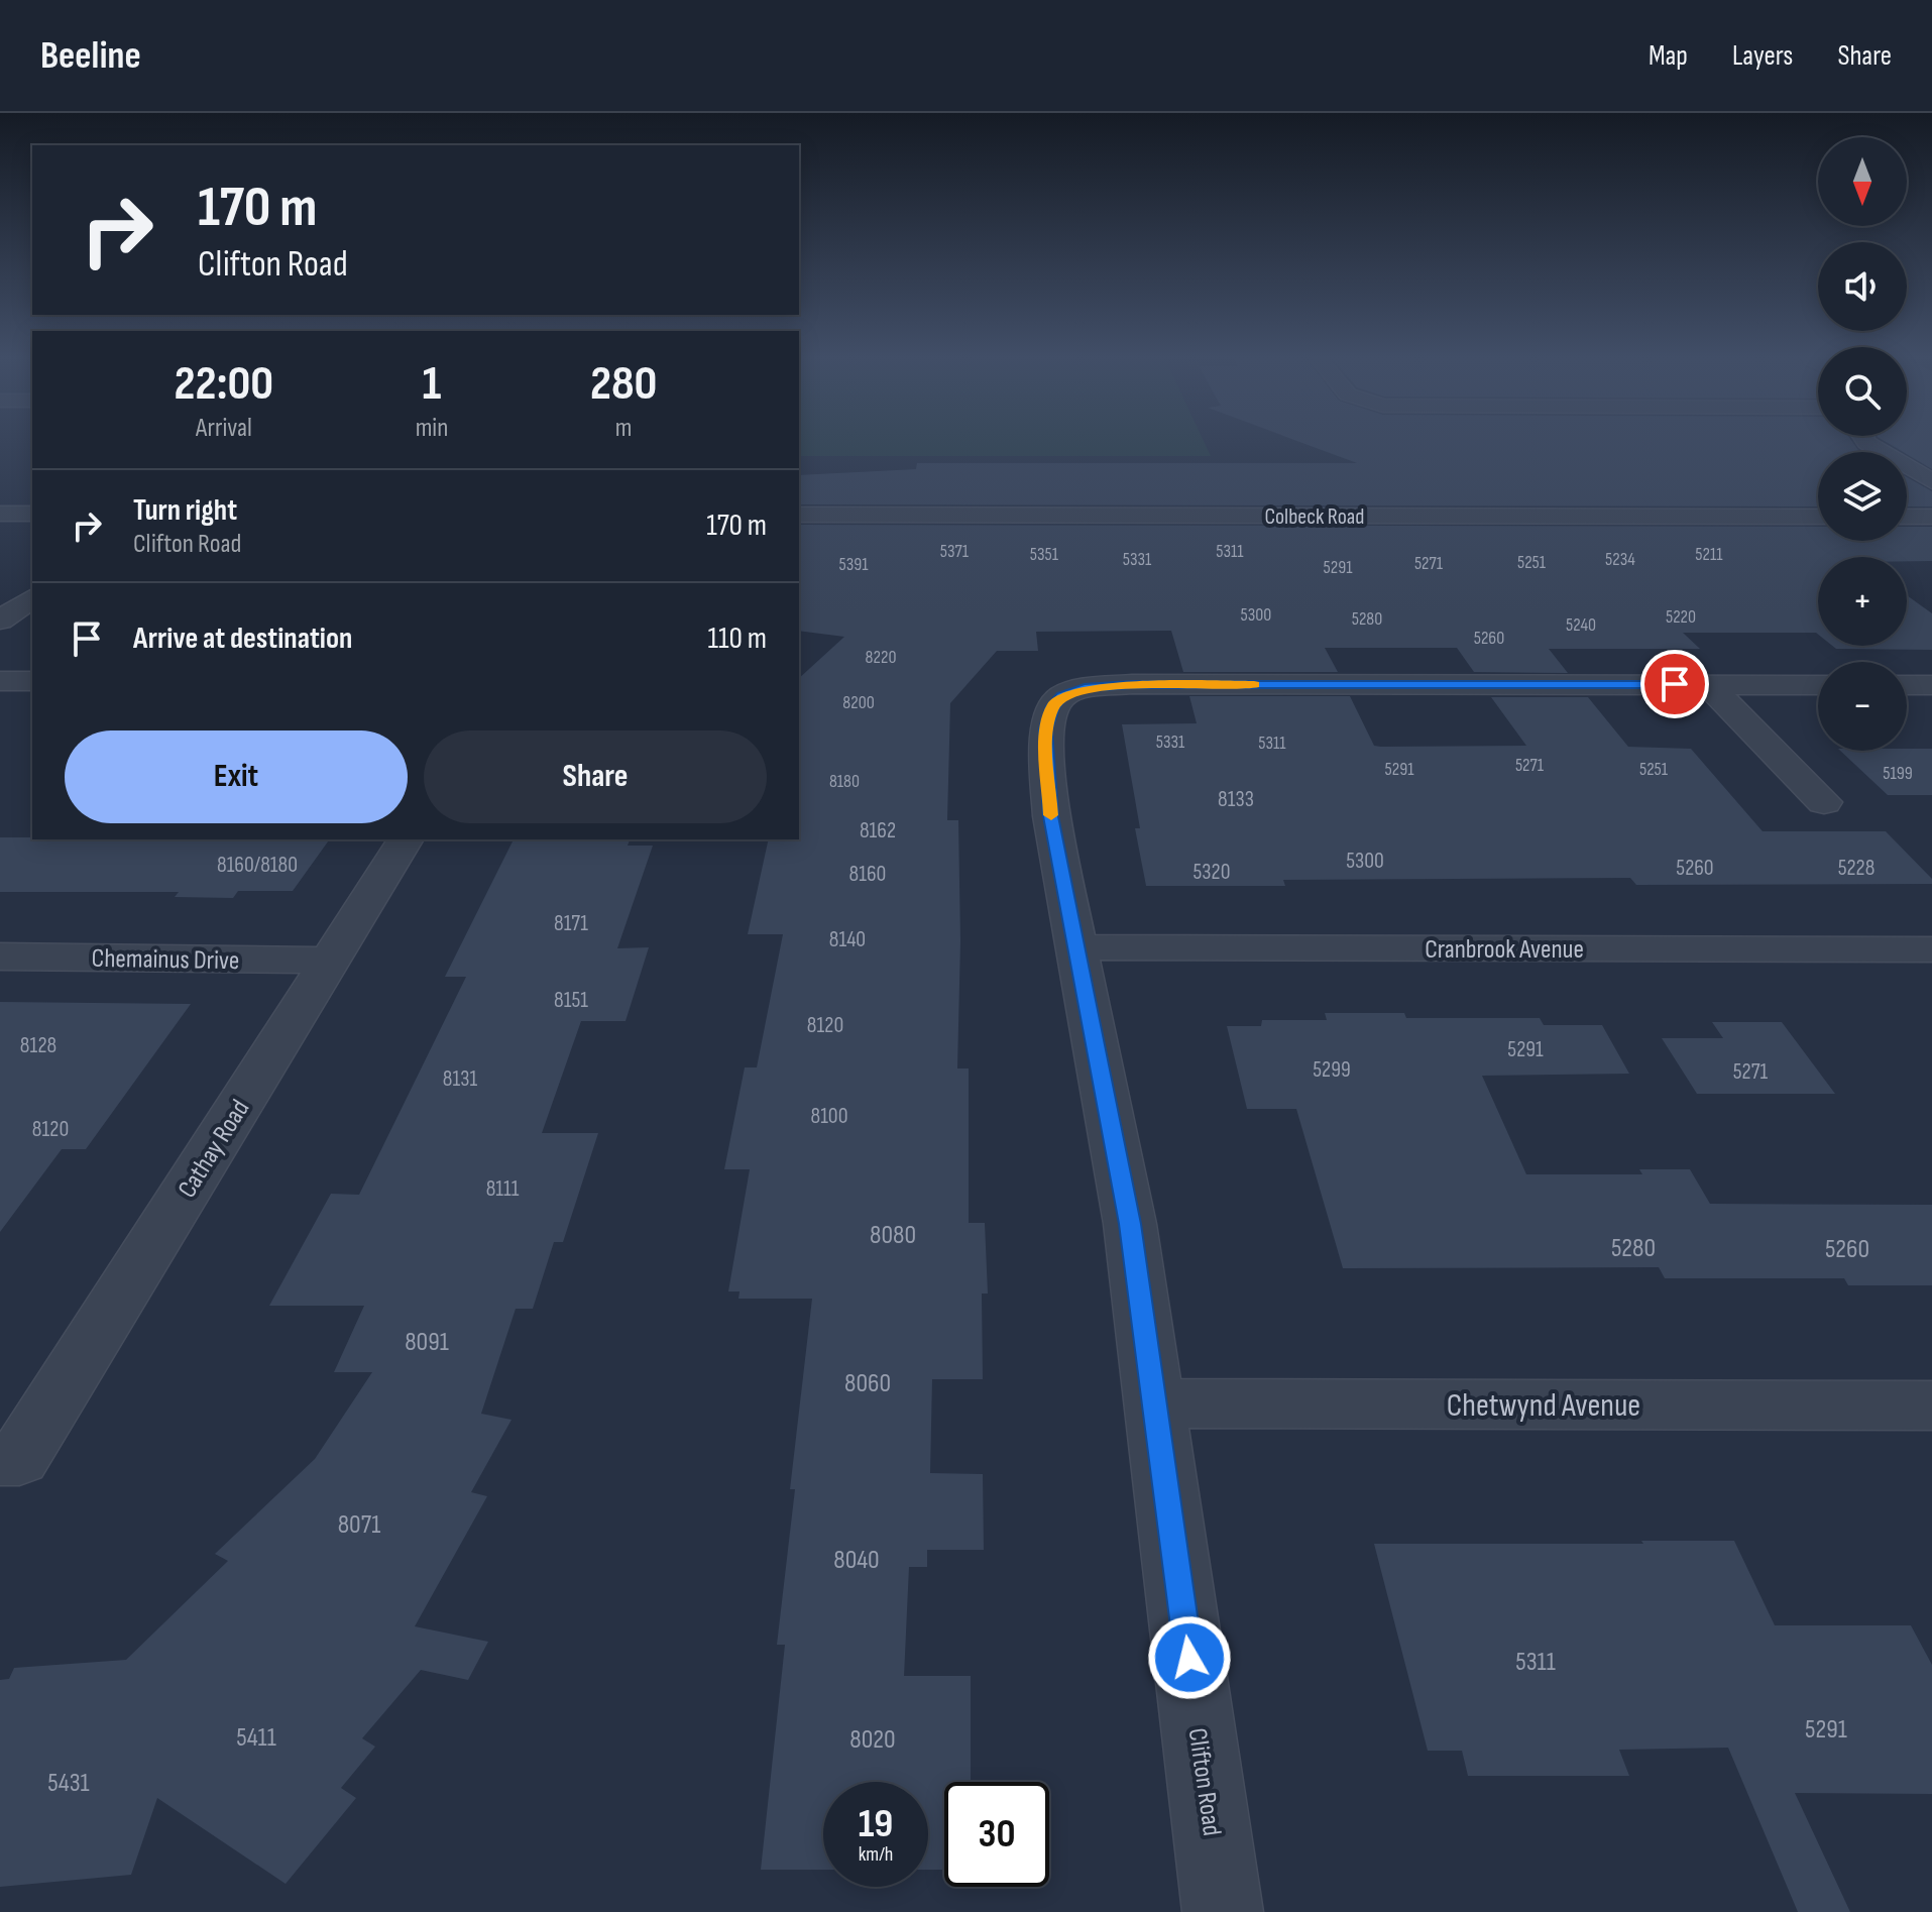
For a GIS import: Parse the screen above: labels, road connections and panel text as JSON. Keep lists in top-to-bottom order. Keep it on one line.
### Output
{"streets":{"street":["Colbeck Road","Cranbrook Avenue","Chemainus Drive","Cathay Road","Chetwynd Avenue","Clifton Road"]},"crossings":[["Cranbrook Avenue","Clifton Road"],["Chemainus Drive","Cathay Road"],["Chetwynd Avenue","Clifton Road"]],"house_numbers":["5371","5311","5351","5211","5331","5234","5251","5271","5391","5291","5300","5220","5280","5240","5260","8220","8200","5331","5311","5271","5291","5251","5199","8180","8133","8162","5300","8160/8180","5260","5228","5320","8160","8171","8140","8151","8120","8128","5291","5299","5271","8131","8100","8120","8111","8080","5280","5260","8091","8060","8071","8040","5311","5291","5411","8020","5431"],"north":"bottom","page":{"header":"Beeline","nav":["Map","Layers","Share"],"map_buttons":["+","−"],"turn":["170 m","Clifton Road"],"eta":["22:00","Arrival","1","min","280","m"],"list":[{"name":"Turn right","note":"Clifton Road","value":"170 m"},{"name":"Arrive at destination","value":"110 m"}],"buttons":["Exit","Share"],"speed":"19 km/h","limit":"30"}}
